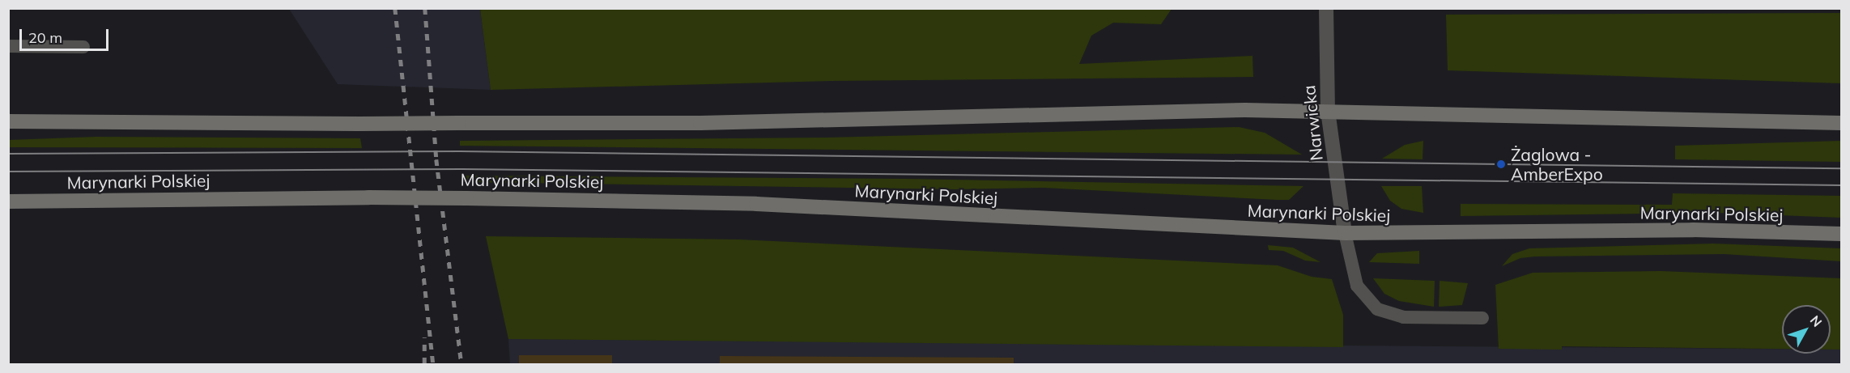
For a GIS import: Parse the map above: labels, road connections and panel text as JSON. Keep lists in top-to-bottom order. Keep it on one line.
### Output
{"streets":{"main road":["Marynarki Polskiej"],"street":["Narwicka"]},"crossings":[["Narwicka","Marynarki Polskiej"]],"places":["Żaglowa - AmberExpo"],"scale_bar":"20 m","north":"top right"}
